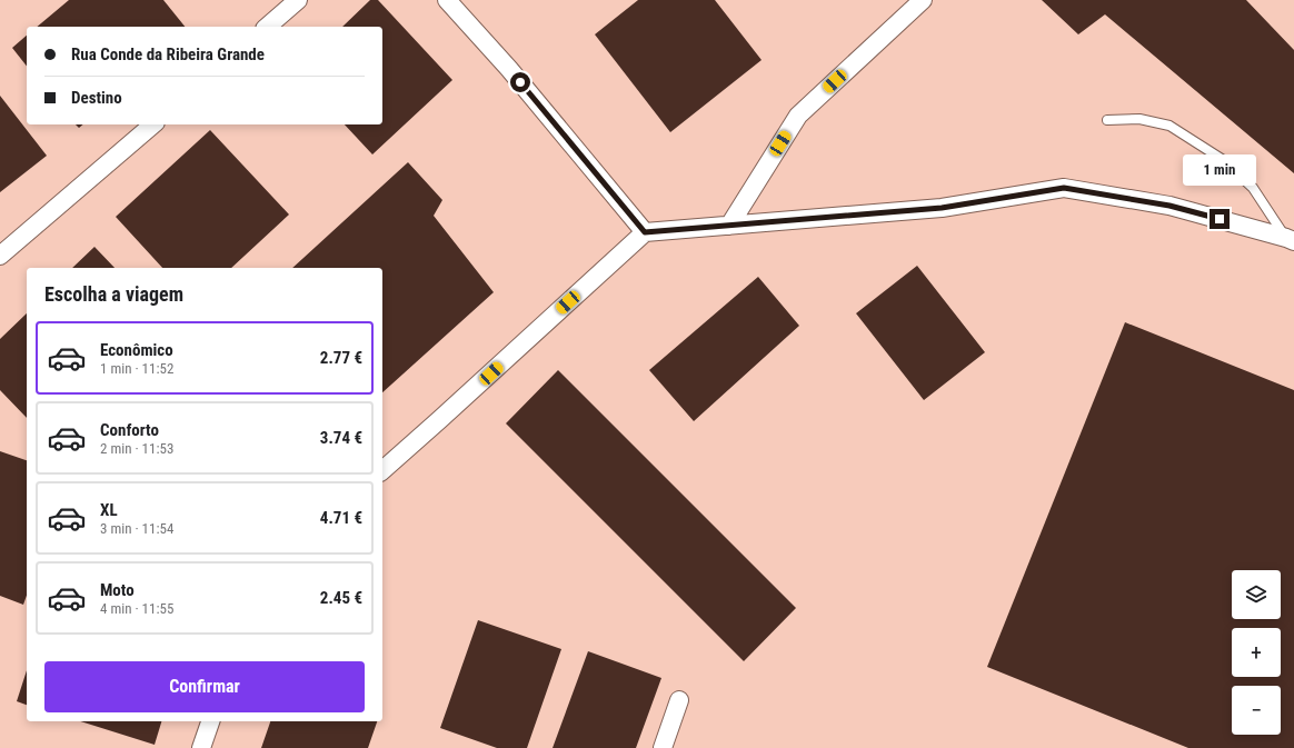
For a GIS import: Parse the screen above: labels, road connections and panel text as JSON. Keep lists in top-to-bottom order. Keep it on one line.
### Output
{"page":{"banner":["Rua Conde da Ribeira Grande","Destino"],"bubble":"1 min","heading":"Escolha a viagem","list":[{"name":"Econômico","note":"1 min · 11:52","value":"2.77 €"},{"name":"Conforto","note":"2 min · 11:53","value":"3.74 €"},{"name":"XL","note":"3 min · 11:54","value":"4.71 €"},{"name":"Moto","note":"4 min · 11:55","value":"2.45 €"}],"map_buttons":["+","−"],"buttons":"Confirmar"}}
